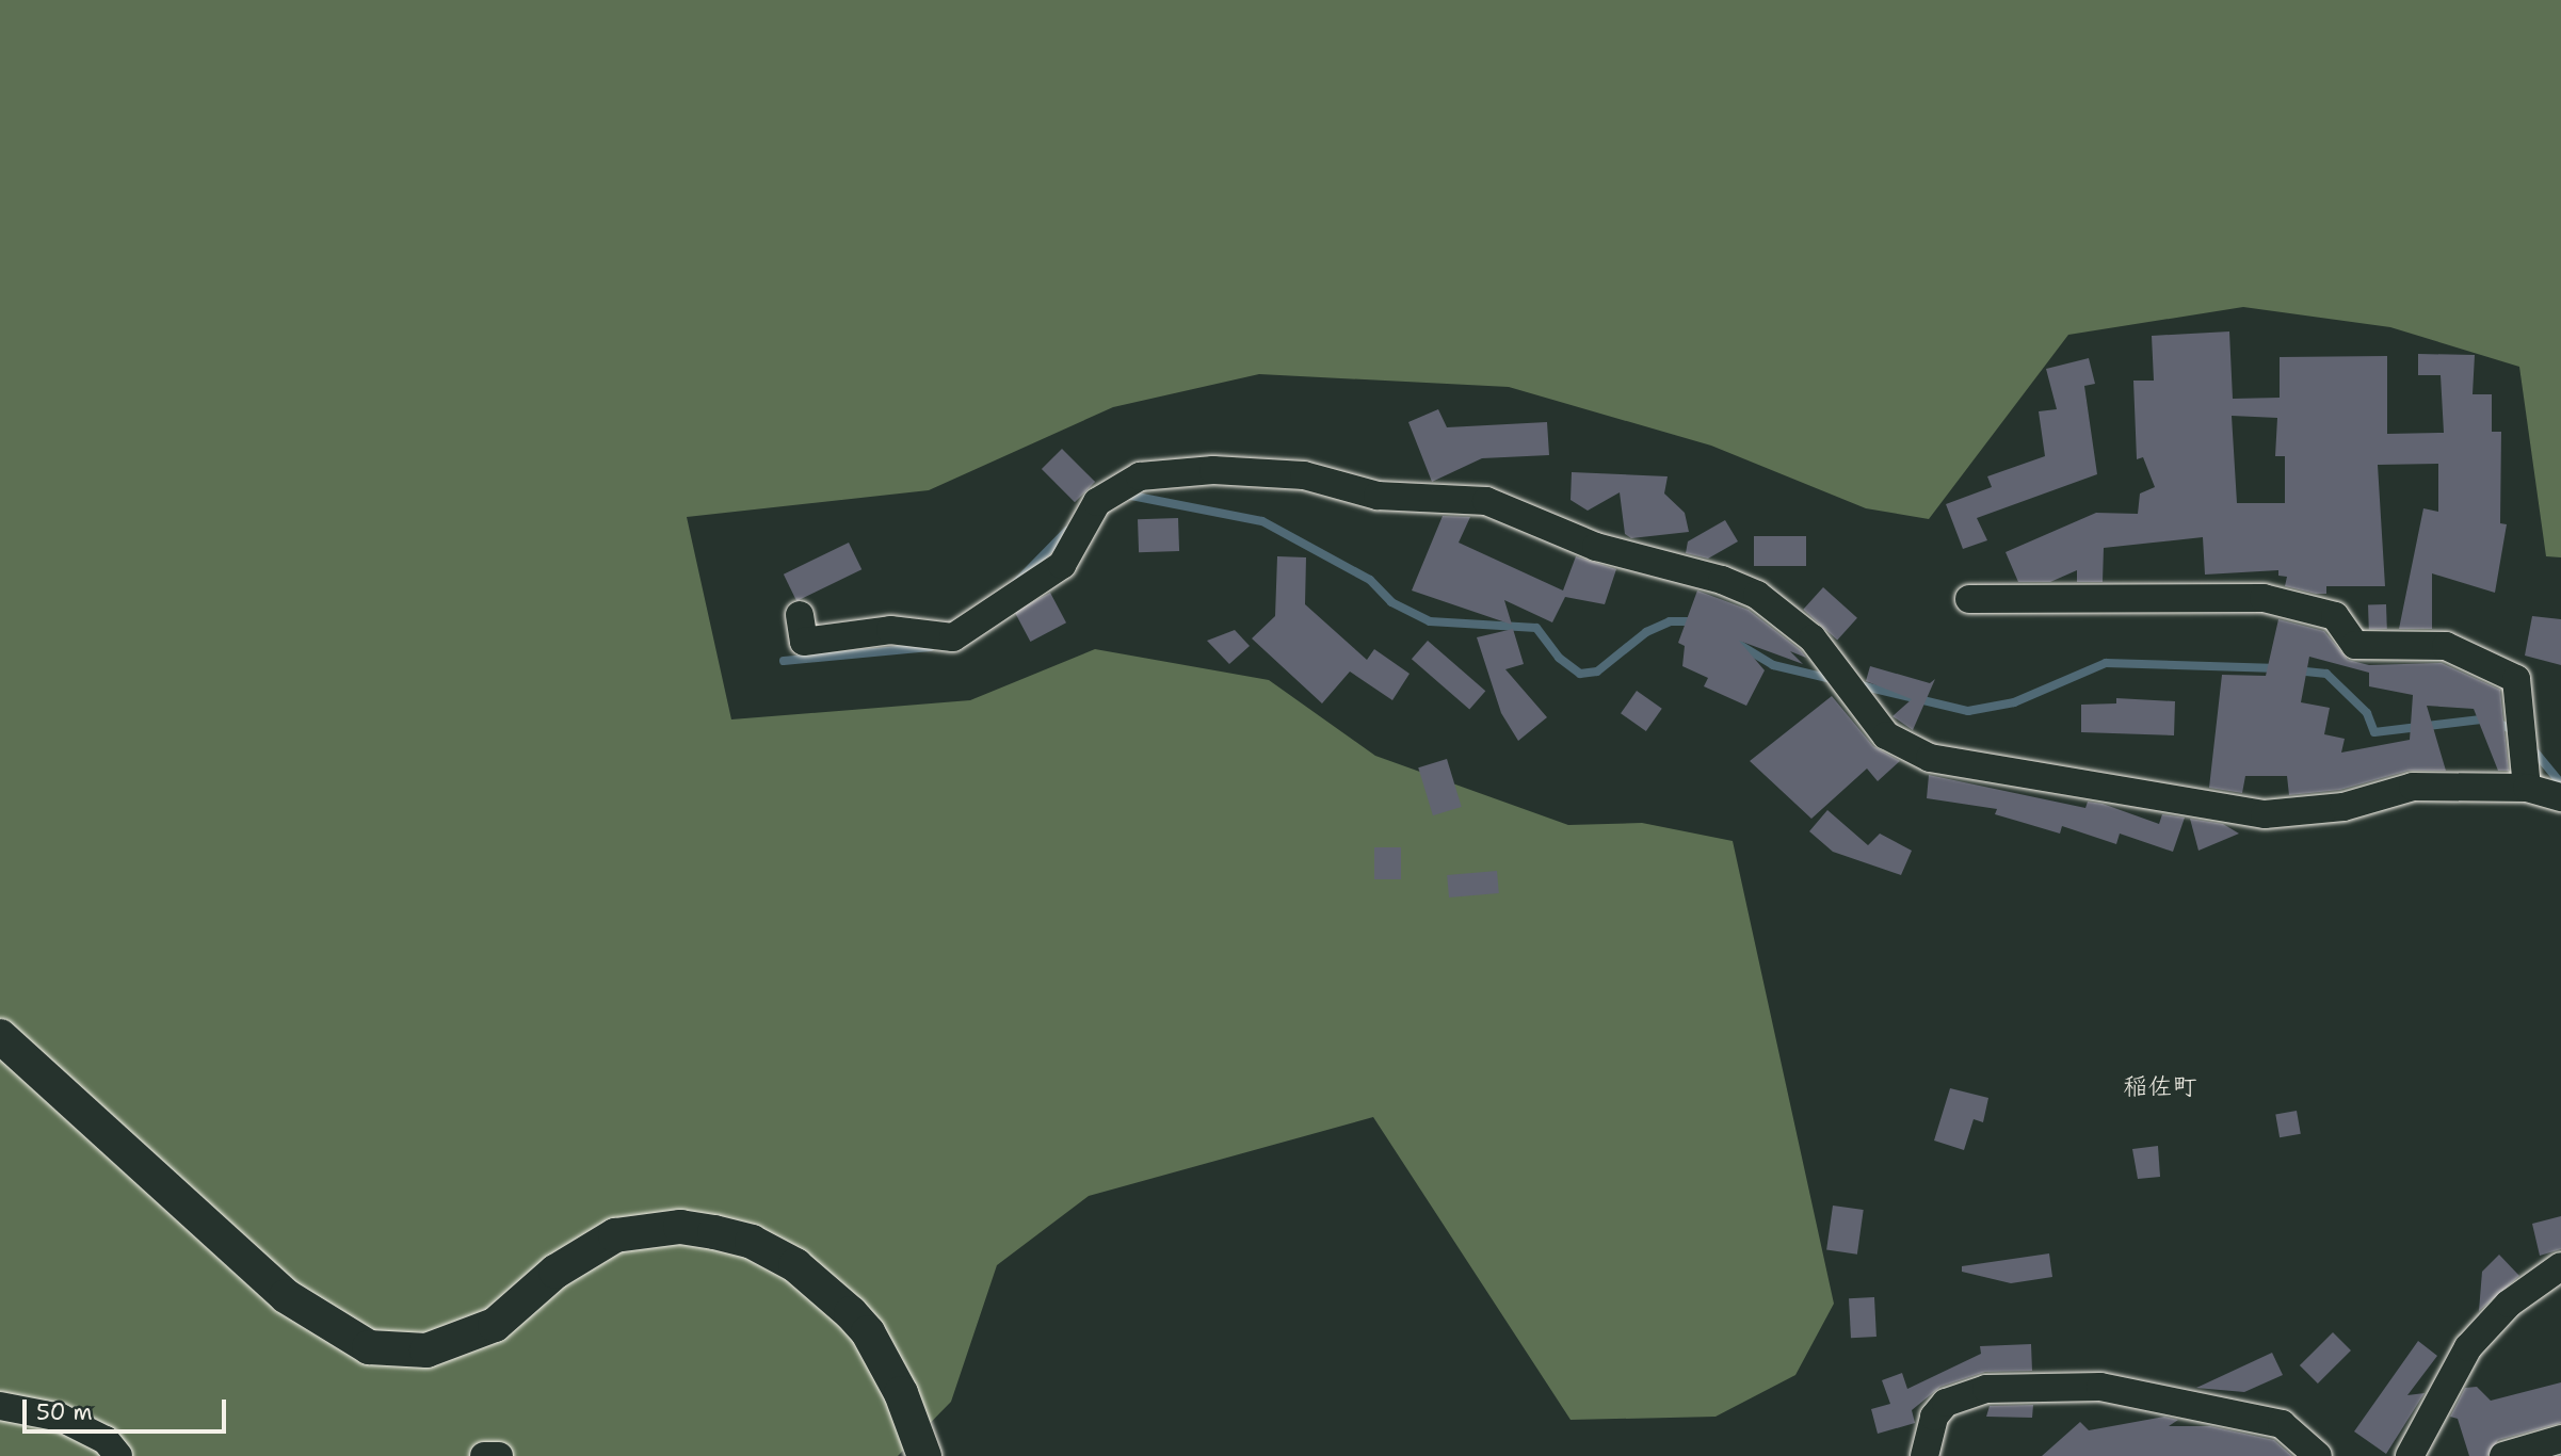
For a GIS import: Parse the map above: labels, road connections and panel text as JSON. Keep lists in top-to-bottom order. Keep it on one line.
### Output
{"districts":["稲佐町"],"scale_bar":"50 m"}
